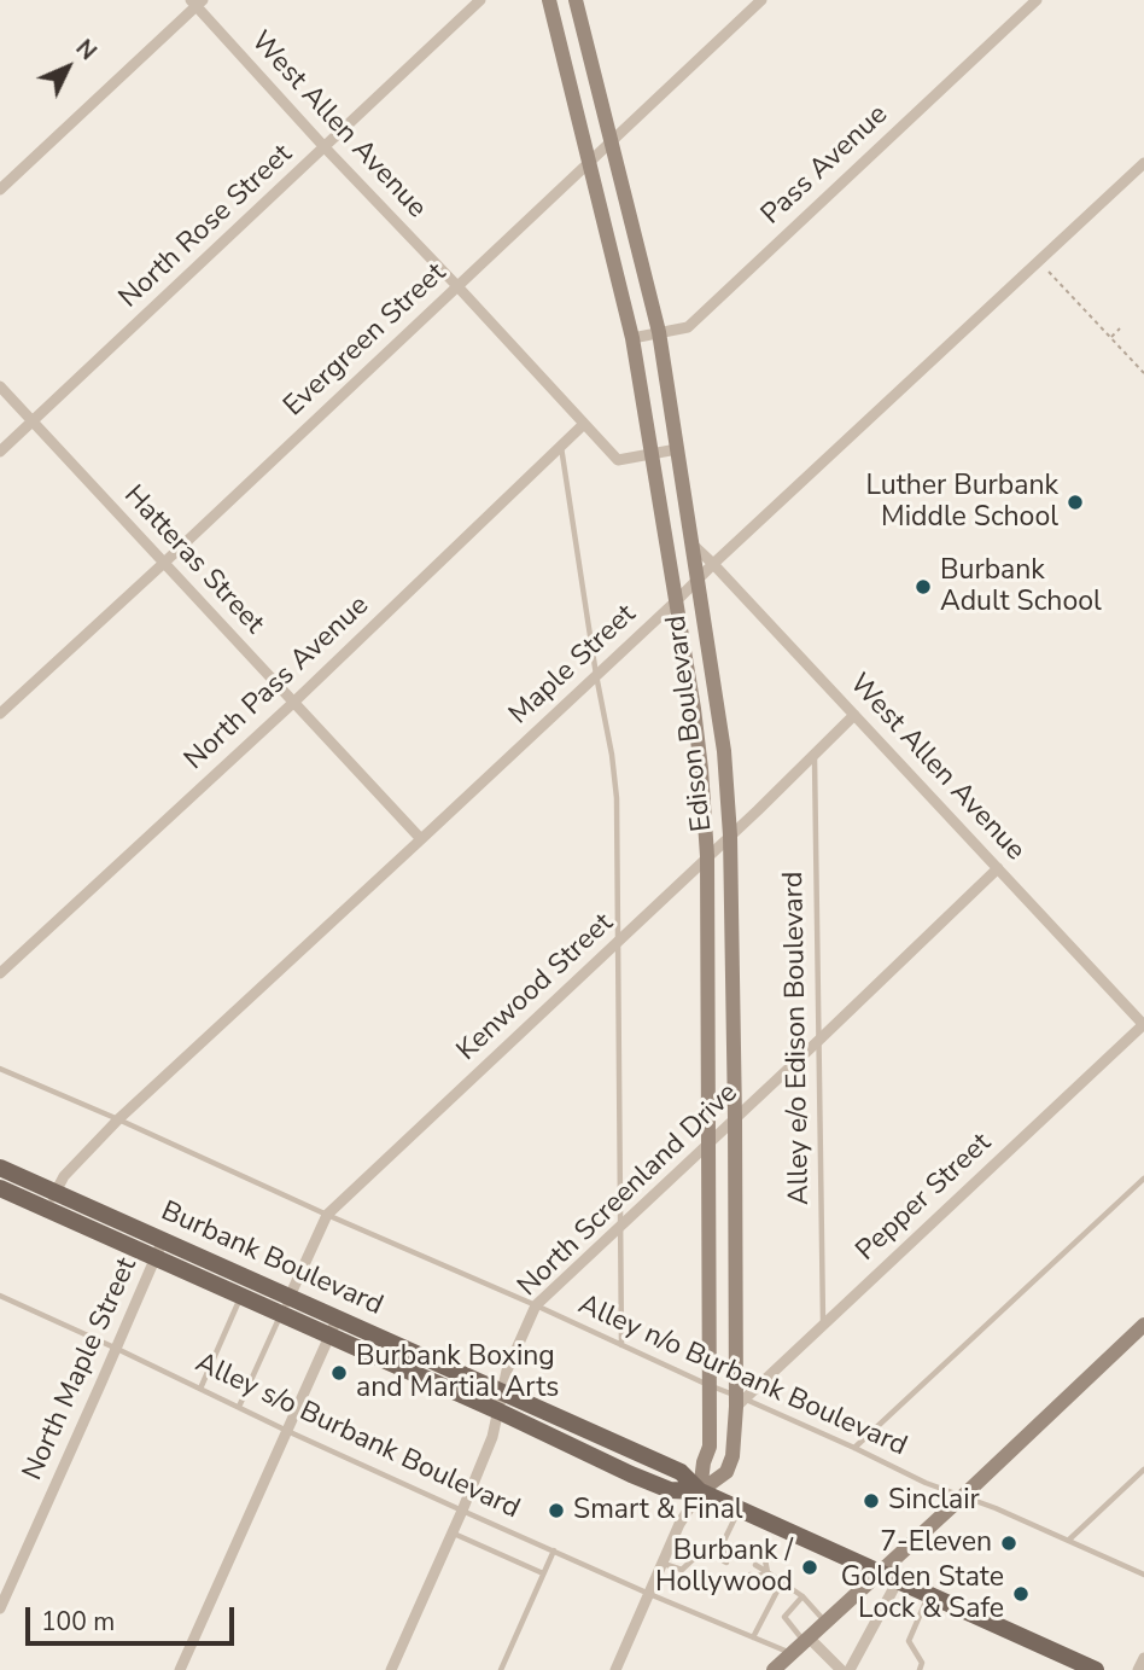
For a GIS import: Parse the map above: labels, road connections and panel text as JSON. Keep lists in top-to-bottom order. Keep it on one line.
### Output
{"streets":{"main road":["Edison Boulevard","Burbank Boulevard"],"street":["West Allen Avenue","Pass Avenue","North Rose Street","Evergreen Street","Hatteras Street","Maple Street","North Pass Avenue","Kenwood Street","North Screenland Drive","Pepper Street","North Maple Street"],"lane":["Alley e/o Edison Boulevard","Alley n/o Burbank Boulevard","Alley s/o Burbank Boulevard"]},"crossings":[["West Allen Avenue","North Rose Street"],["West Allen Avenue","Evergreen Street"],["West Allen Avenue","Maple Street"],["West Allen Avenue","North Pass Avenue"],["West Allen Avenue","Edison Boulevard"],["West Allen Avenue","Kenwood Street"],["West Allen Avenue","North Screenland Drive"],["West Allen Avenue","Pepper Street"],["Pass Avenue","Edison Boulevard"],["North Rose Street","Hatteras Street"],["Evergreen Street","Hatteras Street"],["Evergreen Street","Edison Boulevard"],["Hatteras Street","Maple Street"],["Hatteras Street","North Pass Avenue"],["Maple Street","Edison Boulevard"],["Maple Street","Burbank Boulevard"],["Maple Street","Alley n/o Burbank Boulevard"],["Edison Boulevard","Kenwood Street"],["Edison Boulevard","North Screenland Drive"],["Edison Boulevard","Pepper Street"],["Edison Boulevard","Burbank Boulevard"],["Edison Boulevard","Alley n/o Burbank Boulevard"],["Edison Boulevard","Alley s/o Burbank Boulevard"],["Kenwood Street","Alley e/o Edison Boulevard"],["Kenwood Street","Burbank Boulevard"],["Kenwood Street","Alley n/o Burbank Boulevard"],["Alley e/o Edison Boulevard","North Screenland Drive"],["Alley e/o Edison Boulevard","Pepper Street"],["North Screenland Drive","Burbank Boulevard"],["North Screenland Drive","Alley n/o Burbank Boulevard"],["North Screenland Drive","Alley s/o Burbank Boulevard"],["Pepper Street","Alley n/o Burbank Boulevard"],["Burbank Boulevard","North Maple Street"],["North Maple Street","Alley s/o Burbank Boulevard"]],"places":["Luther Burbank Middle School","Burbank Adult School","Burbank Boxing and Martial Arts","Sinclair","Smart & Final","7-Eleven","Burbank / Hollywood","Golden State Lock & Safe"],"scale_bar":"100 m","north":"top right"}
